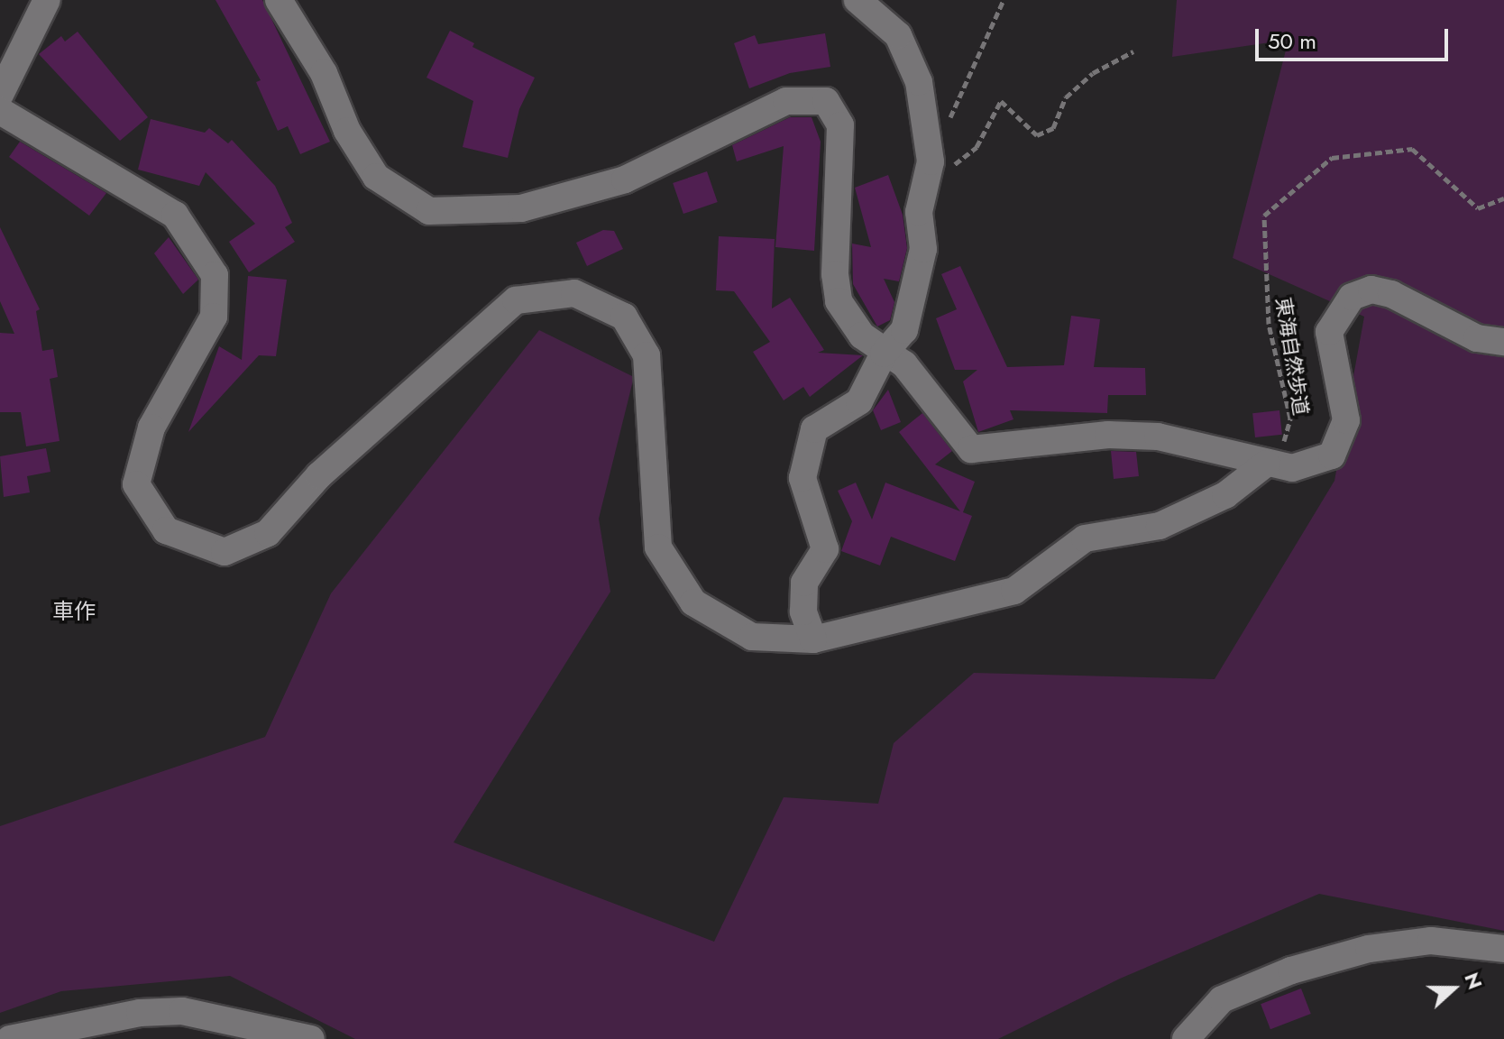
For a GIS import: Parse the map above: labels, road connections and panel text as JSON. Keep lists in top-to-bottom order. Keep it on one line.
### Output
{"streets":{"path":["東海自然歩道"]},"districts":["車作"],"scale_bar":"50 m","north":"right"}
